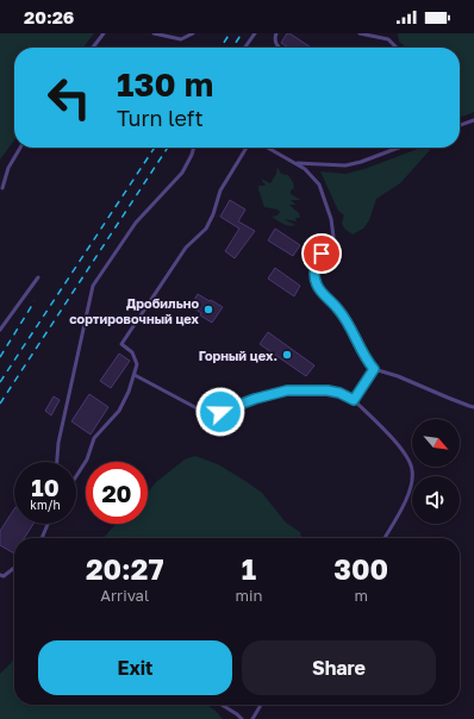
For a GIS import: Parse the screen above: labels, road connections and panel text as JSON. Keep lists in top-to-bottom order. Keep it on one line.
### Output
{"places":["Дробильно сортировочный цех","Горный цех."],"north":"bottom right","page":{"status":"20:26","turn":["130 m","Turn left"],"speed":"10 km/h","limit":"20","eta":["20:27","Arrival","1","min","300","m"],"buttons":["Exit","Share"]}}
